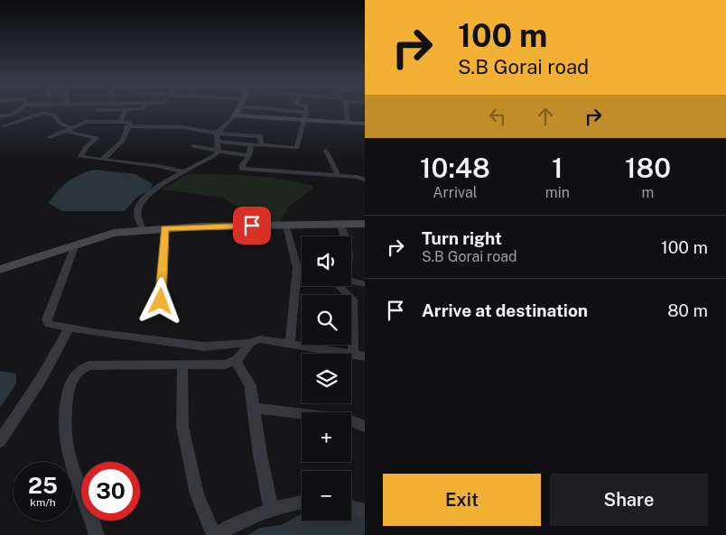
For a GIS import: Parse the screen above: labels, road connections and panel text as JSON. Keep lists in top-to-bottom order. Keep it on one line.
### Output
{"page":{"turn":["100 m","S.B Gorai road"],"eta":["10:48","Arrival","1","min","180","m"],"list":[{"name":"Turn right","note":"S.B Gorai road","value":"100 m"},{"name":"Arrive at destination","value":"80 m"}],"map_buttons":["+","−"],"speed":"25 km/h","limit":"30","buttons":["Exit","Share"]}}
